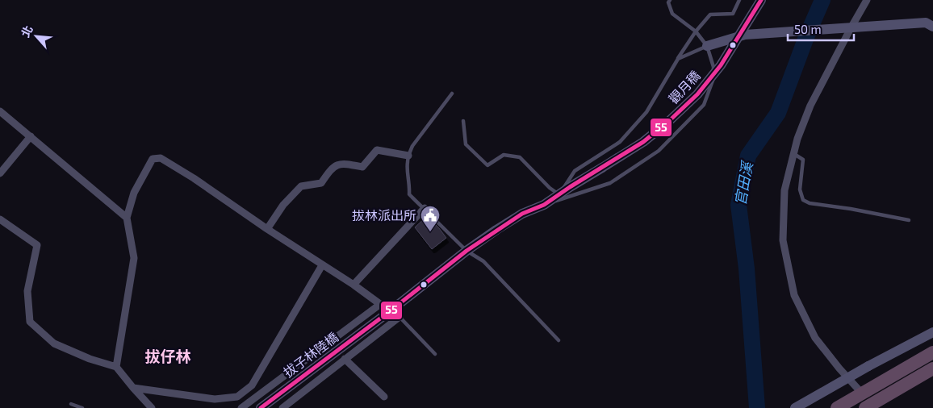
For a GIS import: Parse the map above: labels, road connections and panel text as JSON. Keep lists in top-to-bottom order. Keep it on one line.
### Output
{"streets":{"main road":["觀月穚","拔子林陸橋"]},"crossings":[["觀月穚","拔子林陸橋"]],"districts":["拔仔林"],"water":["官田溪"],"places":{"public building":["拔林派出所"]},"lines":["transit line 55"],"scale_bar":"50 m","north":"top left"}
